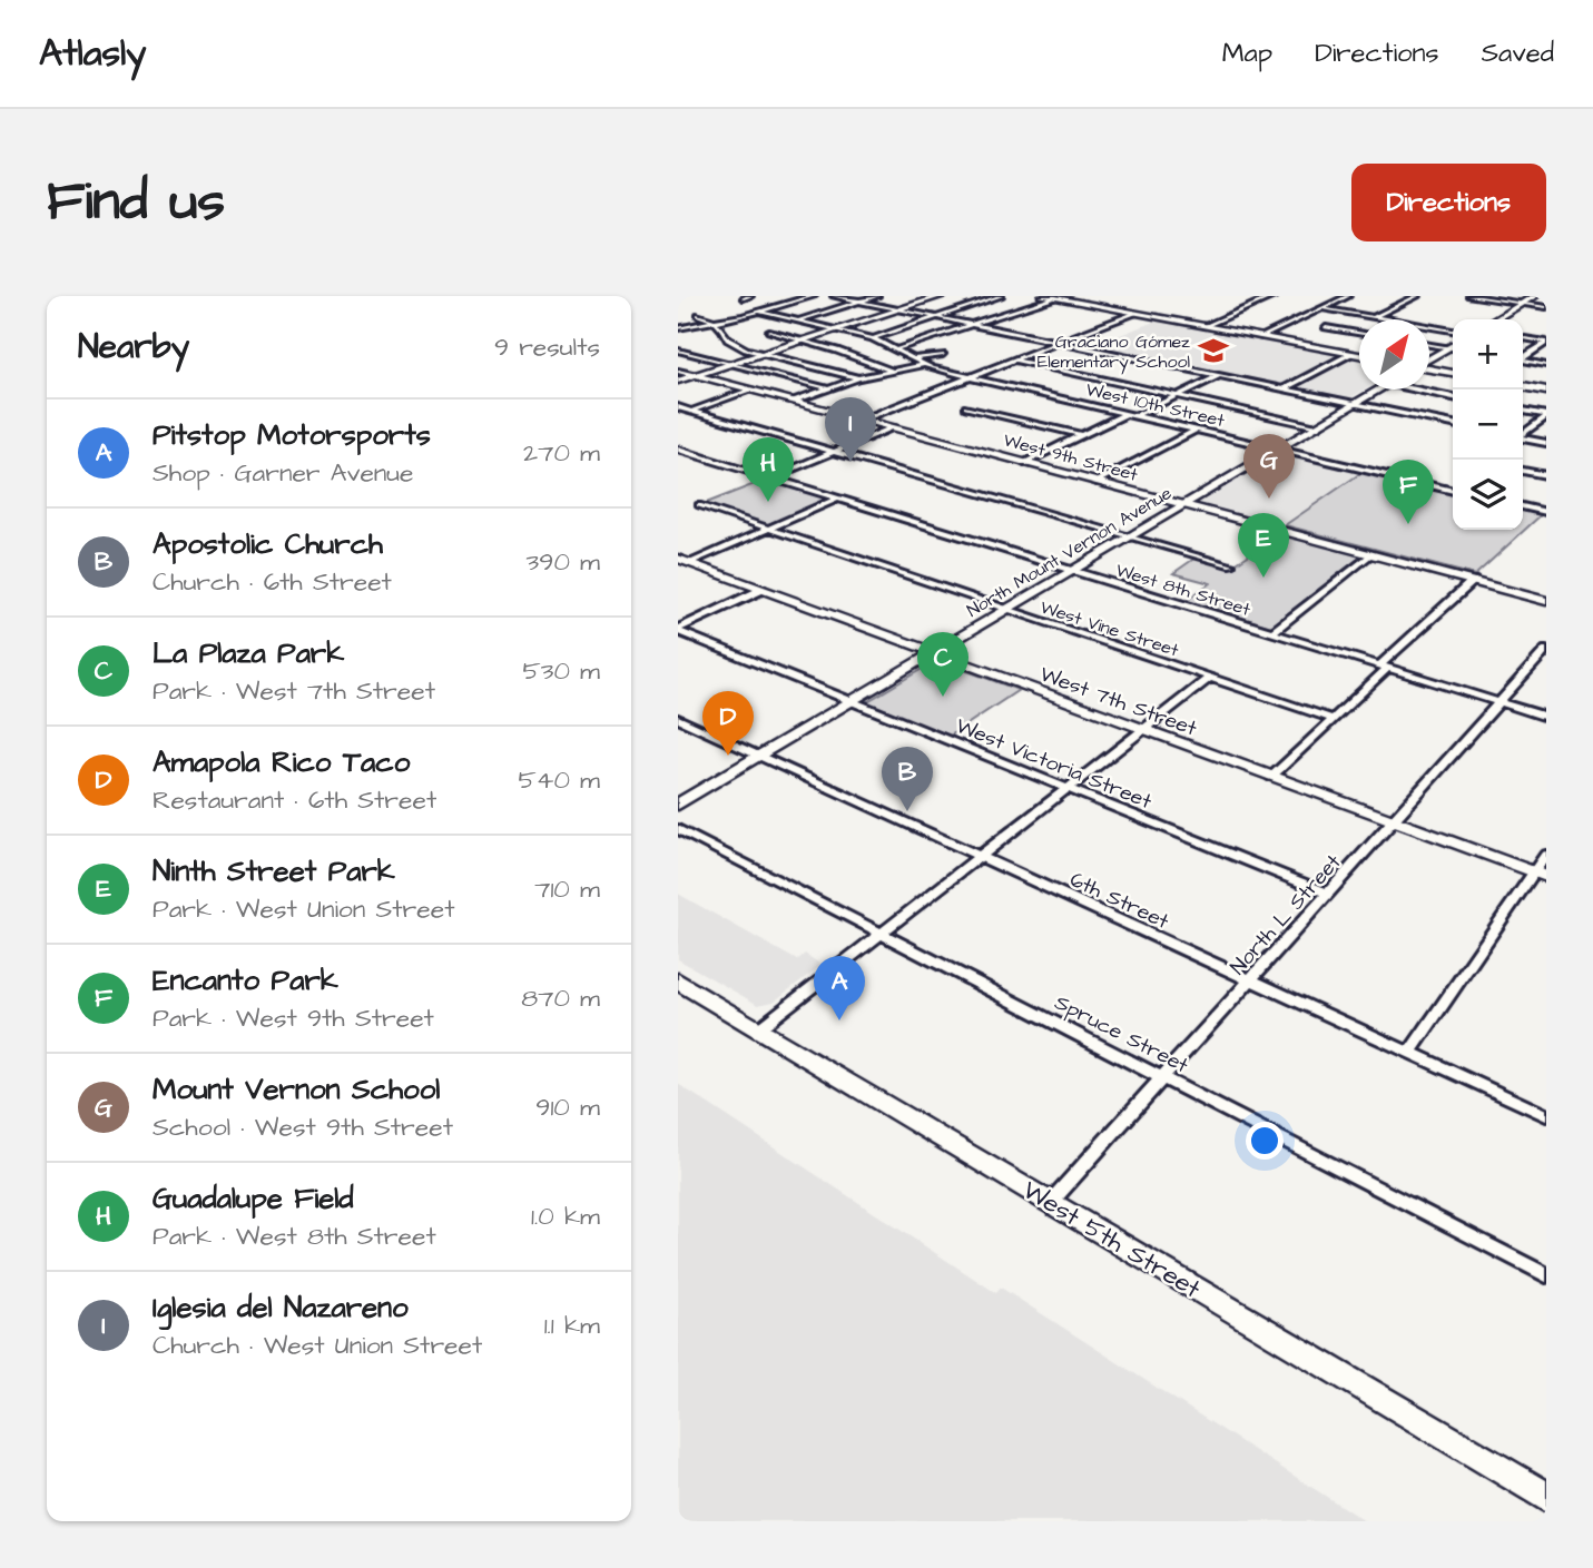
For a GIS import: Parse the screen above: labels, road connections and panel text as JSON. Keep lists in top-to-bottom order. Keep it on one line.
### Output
{"streets":{"main road":["North Mount Vernon Avenue","West 5th Street"],"street":["West 10th Street","West 9th Street","West 8th Street","West Vine Street","West 7th Street","West Victoria Street","6th Street","North L Street","Spruce Street"]},"crossings":[["West 10th Street","North Mount Vernon Avenue"],["West 9th Street","North Mount Vernon Avenue"],["North Mount Vernon Avenue","West 8th Street"],["North Mount Vernon Avenue","West Vine Street"],["North Mount Vernon Avenue","West 7th Street"],["North Mount Vernon Avenue","West Victoria Street"],["North Mount Vernon Avenue","6th Street"],["West 8th Street","North L Street"],["West 7th Street","North L Street"],["West Victoria Street","North L Street"],["6th Street","North L Street"],["North L Street","Spruce Street"],["North L Street","West 5th Street"]],"places":{"school or university":["Graciano Gómez Elementary School"]},"north":"top right","page":{"header":"Atlasly","nav":["Map","Directions","Saved"],"buttons":"Directions","title":"Find us","heading":["Nearby","9 results"],"map_buttons":["+","−"],"list":[{"mark":"A","name":"Pitstop Motorsports","note":"Shop · Garner Avenue","value":"270 m"},{"mark":"B","name":"Apostolic Church","note":"Church · 6th Street","value":"390 m"},{"mark":"C","name":"La Plaza Park","note":"Park · West 7th Street","value":"530 m"},{"mark":"D","name":"Amapola Rico Taco","note":"Restaurant · 6th Street","value":"540 m"},{"mark":"E","name":"Ninth Street Park","note":"Park · West Union Street","value":"710 m"},{"mark":"F","name":"Encanto Park","note":"Park · West 9th Street","value":"870 m"},{"mark":"G","name":"Mount Vernon School","note":"School · West 9th Street","value":"910 m"},{"mark":"H","name":"Guadalupe Field","note":"Park · West 8th Street","value":"1.0 km"},{"mark":"I","name":"Iglesia del Nazareno","note":"Church · West Union Street","value":"1.1 km"}],"pins":["I","G","H","F","E","C","D","B","A"]}}
